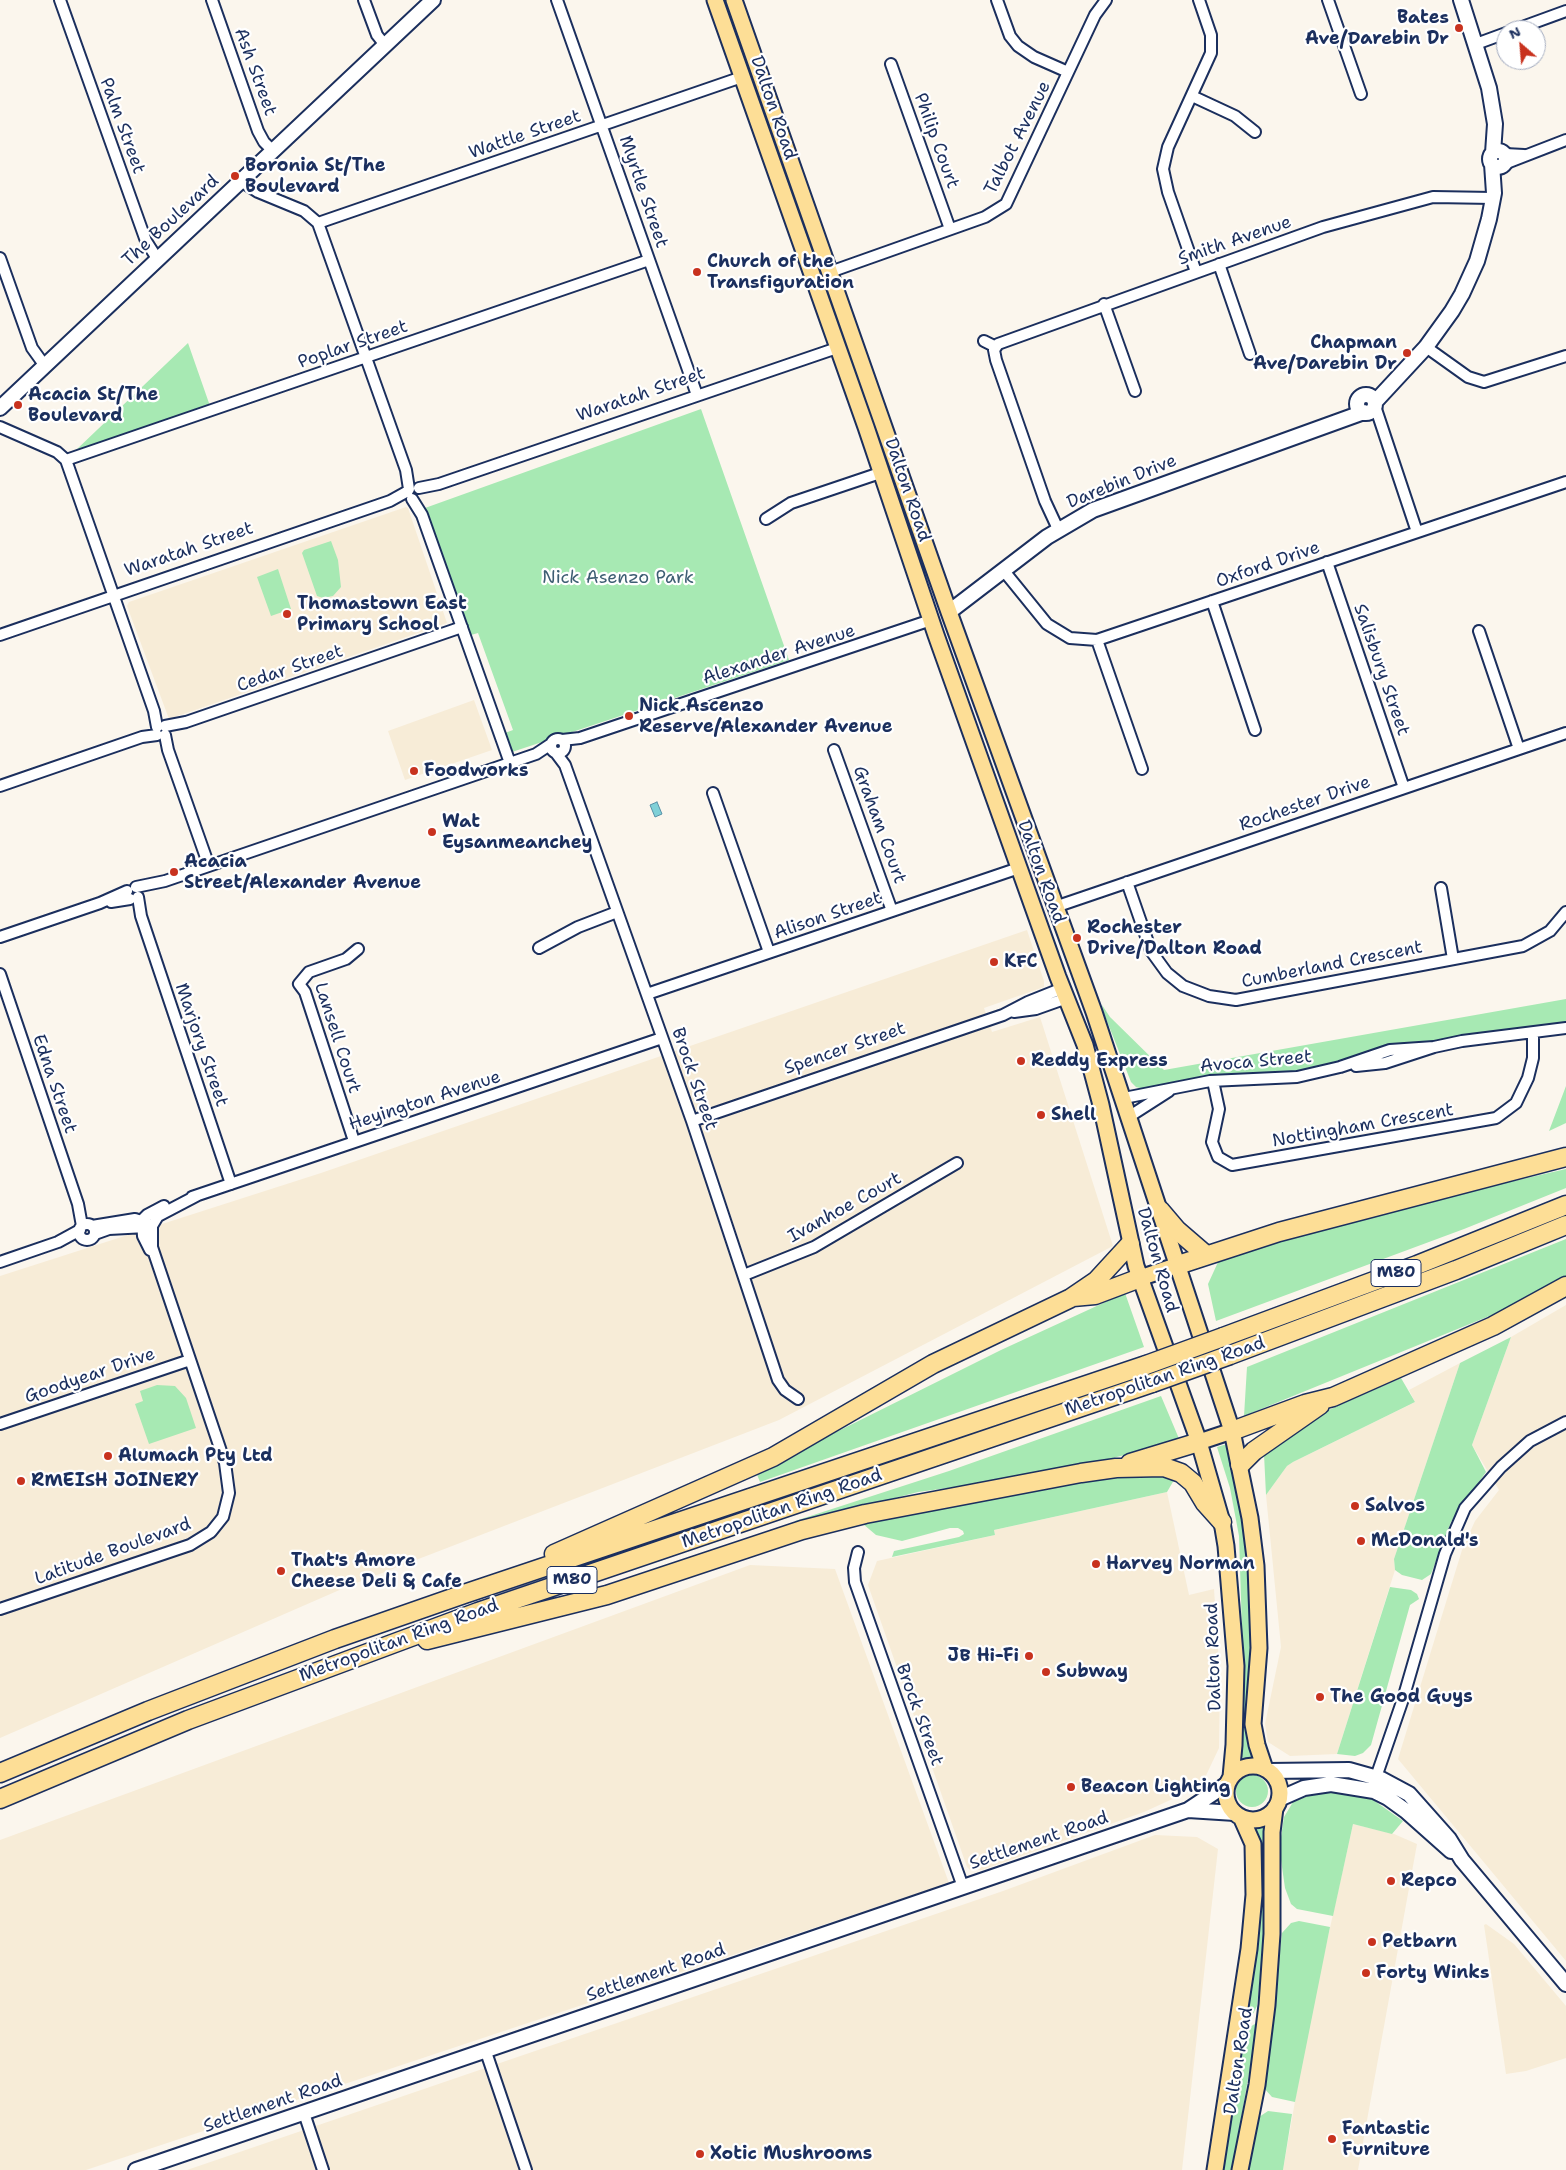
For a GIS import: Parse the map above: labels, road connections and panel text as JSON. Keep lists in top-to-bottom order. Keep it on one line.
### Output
{"streets":{"highway":["M80","Metropolitan Ring Road"],"main road":["Dalton Road","The Boulevard","Waratah Street","Darebin Drive","Spencer Street","Settlement Road"],"street":["Ash Street","Palm Street","Wattle Street","Talbot Avenue","Philip Court","Myrtle Street","Smith Avenue","Poplar Street","Oxford Drive","Alexander Avenue","Cedar Street","Salisbury Street","Rochester Drive","Graham Court","Alison Street","Cumberland Crescent","Lansell Court","Marjory Street","Avoca Street","Brock Street","Edna Street","Heyington Avenue","Nottingham Crescent","Ivanhoe Court","Goodyear Drive","Latitude Boulevard"]},"crossings":[["Ash Street","The Boulevard"],["Dalton Road","Wattle Street"],["Dalton Road","Talbot Avenue"],["Dalton Road","Waratah Street"],["Dalton Road","Darebin Drive"],["Dalton Road","Alexander Avenue"],["Dalton Road","Rochester Drive"],["Dalton Road","Alison Street"],["Dalton Road","Spencer Street"],["Dalton Road","Avoca Street"],["Dalton Road","Settlement Road"],["Palm Street","The Boulevard"],["Wattle Street","Myrtle Street"],["Talbot Avenue","Philip Court"],["Myrtle Street","Poplar Street"],["Myrtle Street","Waratah Street"],["Smith Avenue","Darebin Drive"],["Darebin Drive","Oxford Drive"],["Oxford Drive","Salisbury Street"],["Alexander Avenue","Marjory Street"],["Alexander Avenue","Brock Street"],["Salisbury Street","Rochester Drive"],["Rochester Drive","Cumberland Crescent"],["Graham Court","Alison Street"],["Alison Street","Brock Street"],["Lansell Court","Heyington Avenue"],["Marjory Street","Heyington Avenue"],["Spencer Street","Brock Street"],["Avoca Street","Nottingham Crescent"],["Brock Street","Heyington Avenue"],["Brock Street","Ivanhoe Court"],["Brock Street","Settlement Road"],["Heyington Avenue","Latitude Boulevard"],["Goodyear Drive","Latitude Boulevard"]],"parks":["Nick Asenzo Park"],"places":["Bates Ave/Darebin Dr","Boronia St/The Boulevard","Church of the Transfiguration","Chapman Ave/Darebin Dr","Acacia St/The Boulevard","Thomastown East Primary School","Nick Ascenzo Reserve/Alexander Avenue","Foodworks","Wat Eysanmeanchey","Acacia Street/Alexander Avenue","Rochester Drive/Dalton Road","KFC","Reddy Express","Shell","Alumach Pty Ltd","RMEISH JOINERY","Salvos","McDonald's","Harvey Norman","That's Amore Cheese Deli & Cafe","JB Hi-Fi","Subway","The Good Guys","Beacon Lighting","Repco","Petbarn","Forty Winks","Fantastic Furniture","Xotic Mushrooms"],"north":"top left"}
